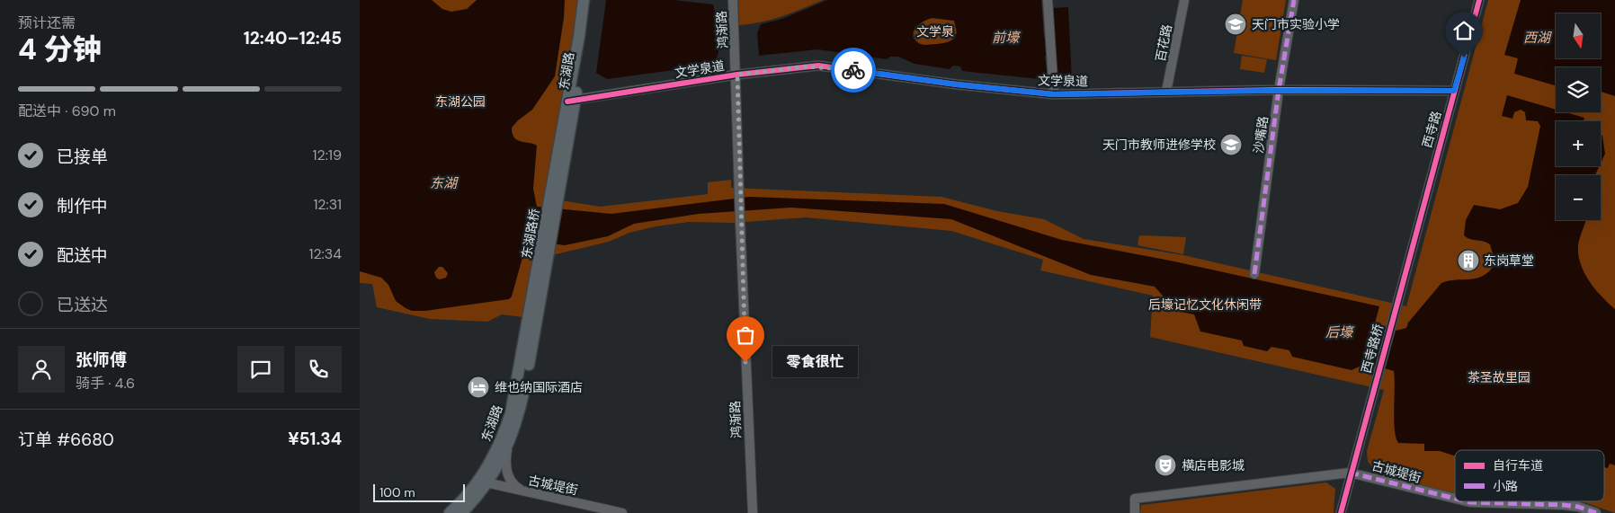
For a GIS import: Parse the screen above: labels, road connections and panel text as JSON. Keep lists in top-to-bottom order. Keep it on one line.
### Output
{"streets":{"main road":["东湖路","东湖路桥"],"street":["鸿渐路","百花路","文学泉道","西寺路","沙嘴路","西寺路桥","古城堤街"]},"crossings":[["鸿渐路","文学泉道"],["百花路","文学泉道"],["文学泉道","东湖路"],["文学泉道","西寺路"],["文学泉道","沙嘴路"],["东湖路","东湖路桥"],["东湖路","古城堤街"],["西寺路","西寺路桥"],["西寺路桥","古城堤街"]],"water":["前壕","西湖","东湖","后壕"],"parks":["文学泉","东湖公园","后壕记忆文化休闲带","茶圣故里园"],"places":{"school or university":["天门市实验小学","天门市教师进修学校"],"building":["东岗草堂"],"other":["零食很忙"],"hotel":["维也纳国际酒店"],"theatre":["横店电影城"]},"legend":["自行车道","小路"],"scale_bar":"100 m","north":"bottom","page":{"heading":["4 分钟","预计还需","12:40–12:45"],"panel":["张师傅","骑手 · 4.6","订单 #6680","¥51.34"],"map_buttons":["+","−"],"bar":"配送中 · 690 m","list":[["已接单","12:19"],["制作中","12:31"],["配送中","12:34"],"已送达"],"bubble":"零食很忙","scale":"100 m"}}
